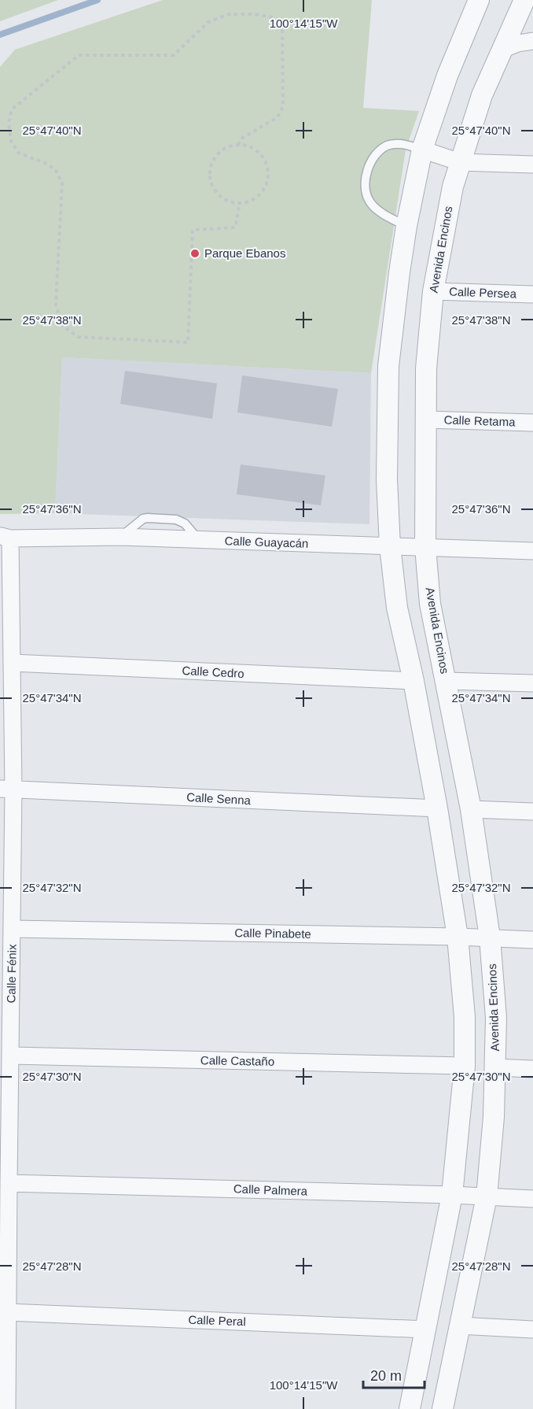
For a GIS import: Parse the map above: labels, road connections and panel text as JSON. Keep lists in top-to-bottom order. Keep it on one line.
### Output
{"streets":{"street":["Avenida Encinos","Calle Persea","Calle Retama","Calle Guayacán","Calle Cedro","Calle Senna","Calle Pinabete","Calle Fénix","Calle Castaño","Calle Palmera","Calle Peral"]},"crossings":[["Avenida Encinos","Calle Persea"],["Avenida Encinos","Calle Retama"],["Avenida Encinos","Calle Guayacán"],["Avenida Encinos","Calle Pinabete"],["Avenida Encinos","Calle Palmera"],["Calle Guayacán","Calle Fénix"],["Calle Cedro","Calle Fénix"],["Calle Senna","Calle Fénix"],["Calle Pinabete","Calle Fénix"],["Calle Fénix","Calle Castaño"],["Calle Fénix","Calle Palmera"],["Calle Fénix","Calle Peral"]],"places":["Parque Ebanos"],"scale_bar":"20 m","coordinates":["100°14'15\"W","25°47'40\"N","25°47'38\"N","25°47'36\"N","25°47'34\"N","25°47'32\"N","25°47'30\"N","25°47'28\"N"]}
